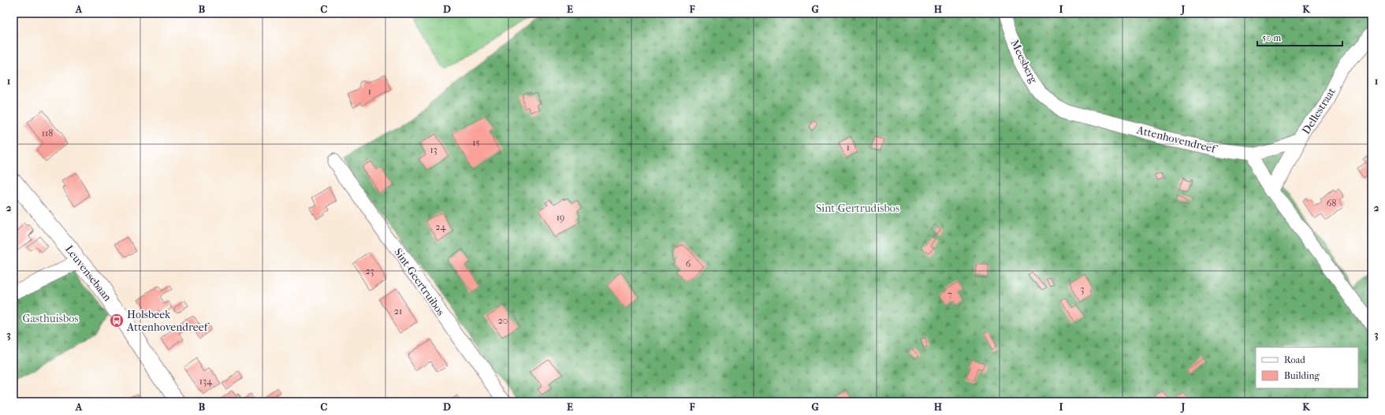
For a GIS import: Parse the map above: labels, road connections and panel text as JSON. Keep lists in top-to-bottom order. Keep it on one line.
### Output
{"streets":{"street":["Meesberg","Dellestraat","Attenhovendreef","Leuvensebaan","Sint-Geertruibos"]},"crossings":[["Meesberg","Attenhovendreef"],["Dellestraat","Attenhovendreef"]],"parks":["Sint-Gertrudisbos","Gasthuisbos"],"places":{"bus stop":["Holsbeek Attenhovendreef"]},"house_numbers":["1","118","15","1","13","68","19","24","6","23","3","7","21","20","134"],"legend":["Road","Building"],"scale_bar":"50 m","grid":{"columns":["A","B","C","D","E","F","G","H","I","J","K"],"rows":["1","2","3"]}}
